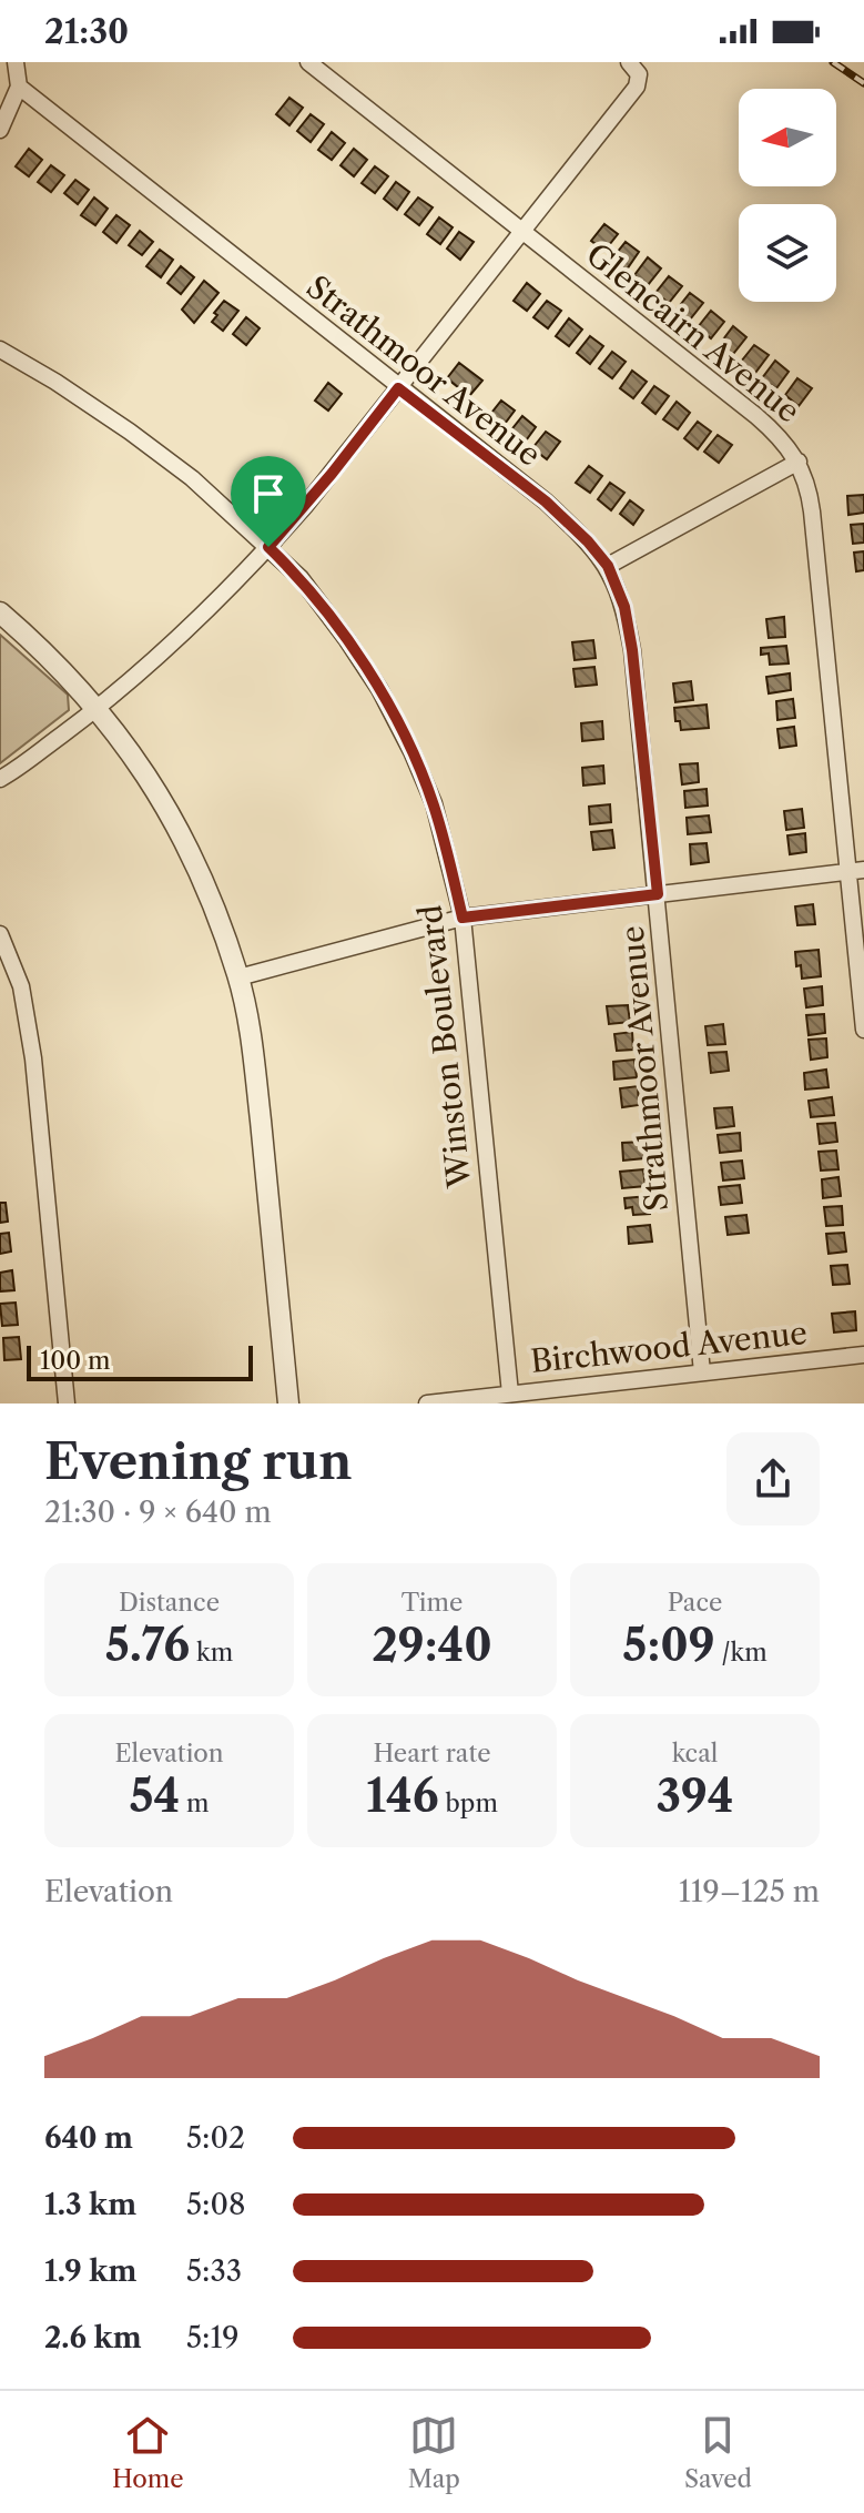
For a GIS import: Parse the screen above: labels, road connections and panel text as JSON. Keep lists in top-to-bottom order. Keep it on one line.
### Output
{"streets":{"street":["Glencairn Avenue","Strathmoor Avenue","Winston Boulevard","Birchwood Avenue"]},"crossings":[["Strathmoor Avenue","Birchwood Avenue"],["Winston Boulevard","Birchwood Avenue"]],"scale_bar":"100 m","north":"left","page":{"status":"21:30","scale":"100 m","heading":["Evening run","21:30 · 9 × 640 m"],"stats":[["Distance","5.76 km"],["Time","29:40"],["Pace","5:09 /km"],["Elevation","54 m"],["Heart rate","146 bpm"],["kcal","394"]],"chart":["Elevation","119–125 m"],"list":[{"name":"640 m","note":"5:02"},{"name":"1.3 km","note":"5:08"},{"name":"1.9 km","note":"5:33"},{"name":"2.6 km","note":"5:19"}],"tabs":["Home","Map","Saved"]}}
